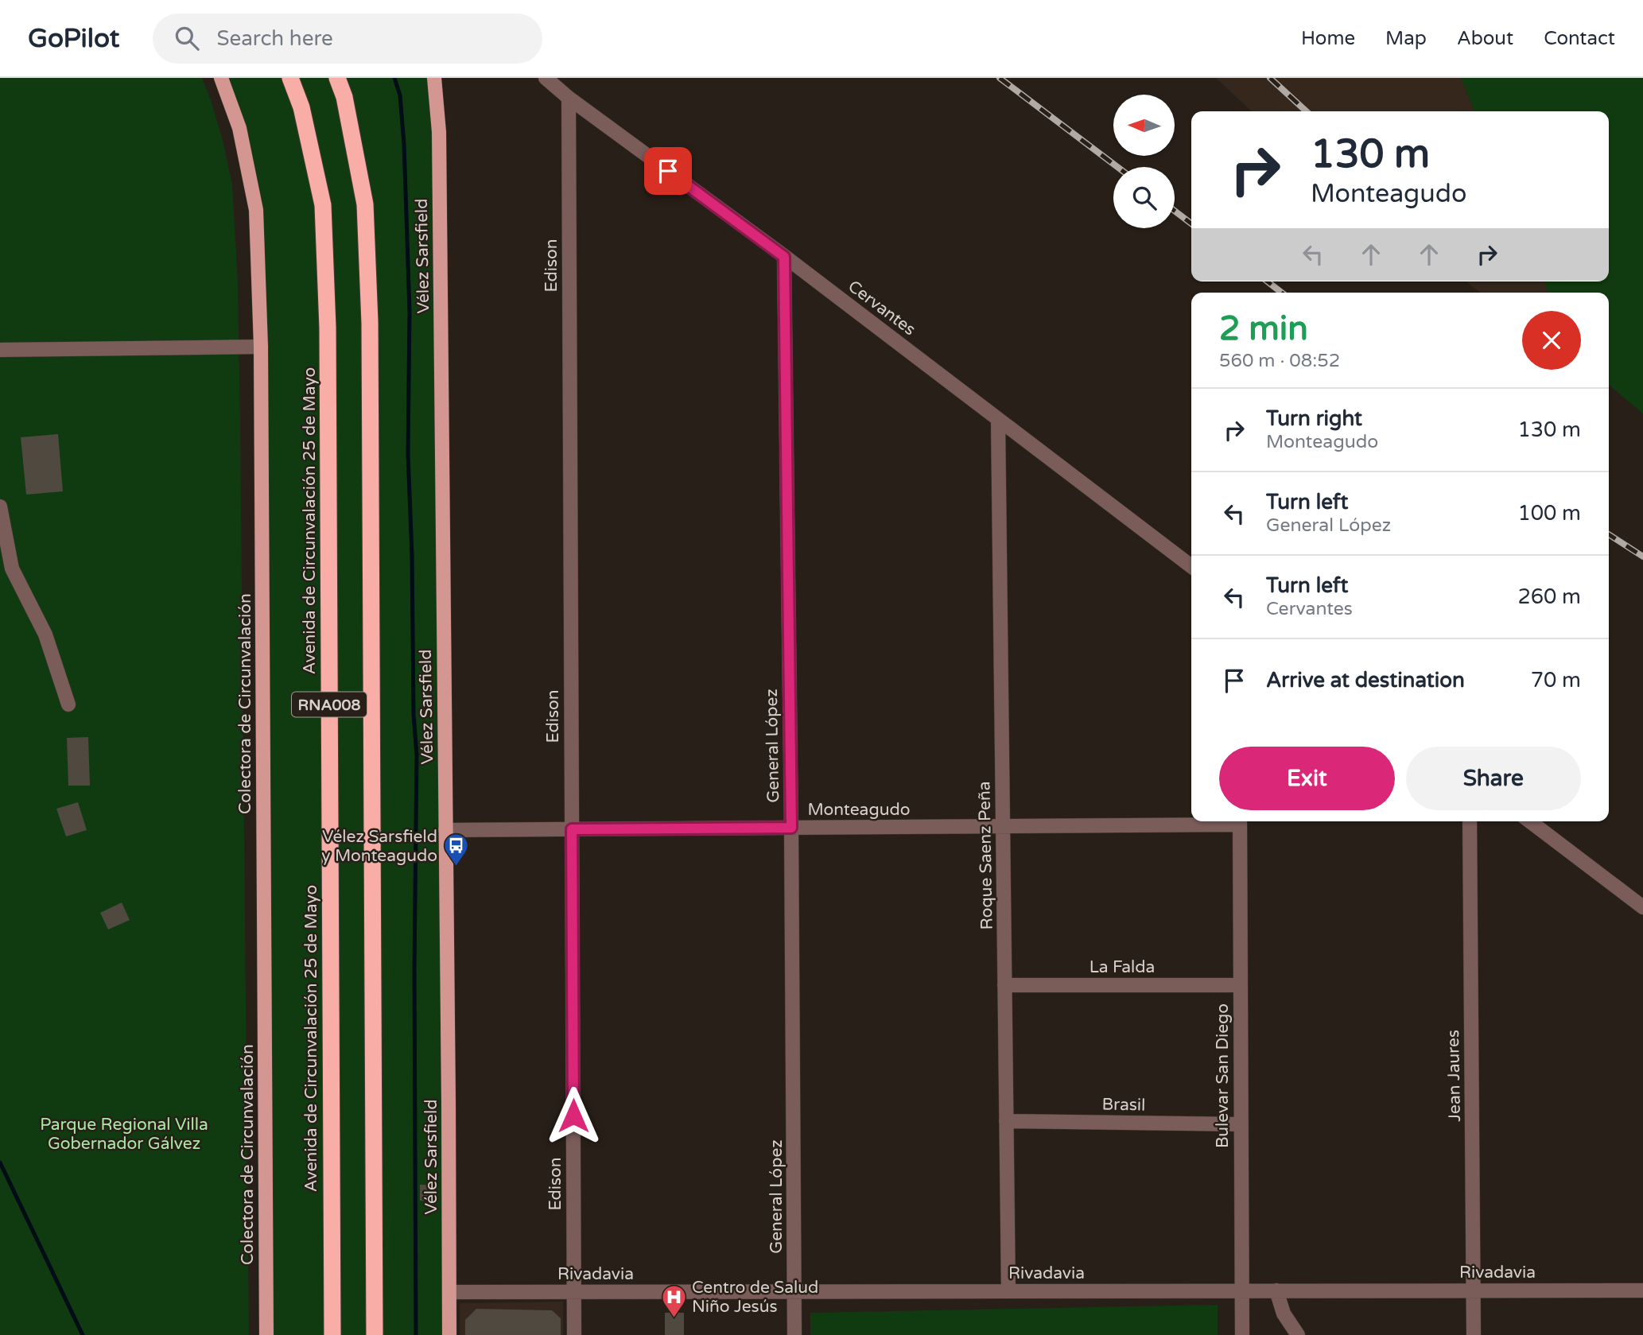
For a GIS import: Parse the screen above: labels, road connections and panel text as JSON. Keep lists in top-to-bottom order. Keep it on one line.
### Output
{"streets":{"highway":["Avenida de Circunvalación 25 de Mayo","RNA008"],"main road":["Vélez Sarsfield","Colectora de Circunvalación"],"street":["Edison","Cervantes","General López","Monteagudo","Roque Saenz Peña","La Falda","Bulevar San Diego","Jean Jaures","Brasil","Rivadavia"]},"crossings":[["Vélez Sarsfield","Monteagudo"],["Vélez Sarsfield","Rivadavia"],["Edison","Cervantes"],["Edison","Monteagudo"],["Edison","Rivadavia"],["Cervantes","General López"],["Cervantes","Roque Saenz Peña"],["General López","Monteagudo"],["General López","Rivadavia"],["Monteagudo","Roque Saenz Peña"],["Roque Saenz Peña","La Falda"],["Roque Saenz Peña","Brasil"],["Roque Saenz Peña","Rivadavia"],["La Falda","Bulevar San Diego"],["Bulevar San Diego","Brasil"],["Bulevar San Diego","Rivadavia"],["Jean Jaures","Rivadavia"]],"parks":["Parque Regional Villa Gobernador Gálvez"],"places":{"bus stop":["Vélez Sarsfield y Monteagudo"],"hospital":["Centro de Salud Niño Jesús"]},"north":"left","page":{"header":"GoPilot","search":"Search here","nav":["Home","Map","About","Contact"],"turn":["130 m","Monteagudo"],"heading":["2 min","560 m · 08:52"],"list":[{"name":"Turn right","note":"Monteagudo","value":"130 m"},{"name":"Turn left","note":"General López","value":"100 m"},{"name":"Turn left","note":"Cervantes","value":"260 m"},{"name":"Arrive at destination","value":"70 m"}],"buttons":["Exit","Share"]}}
